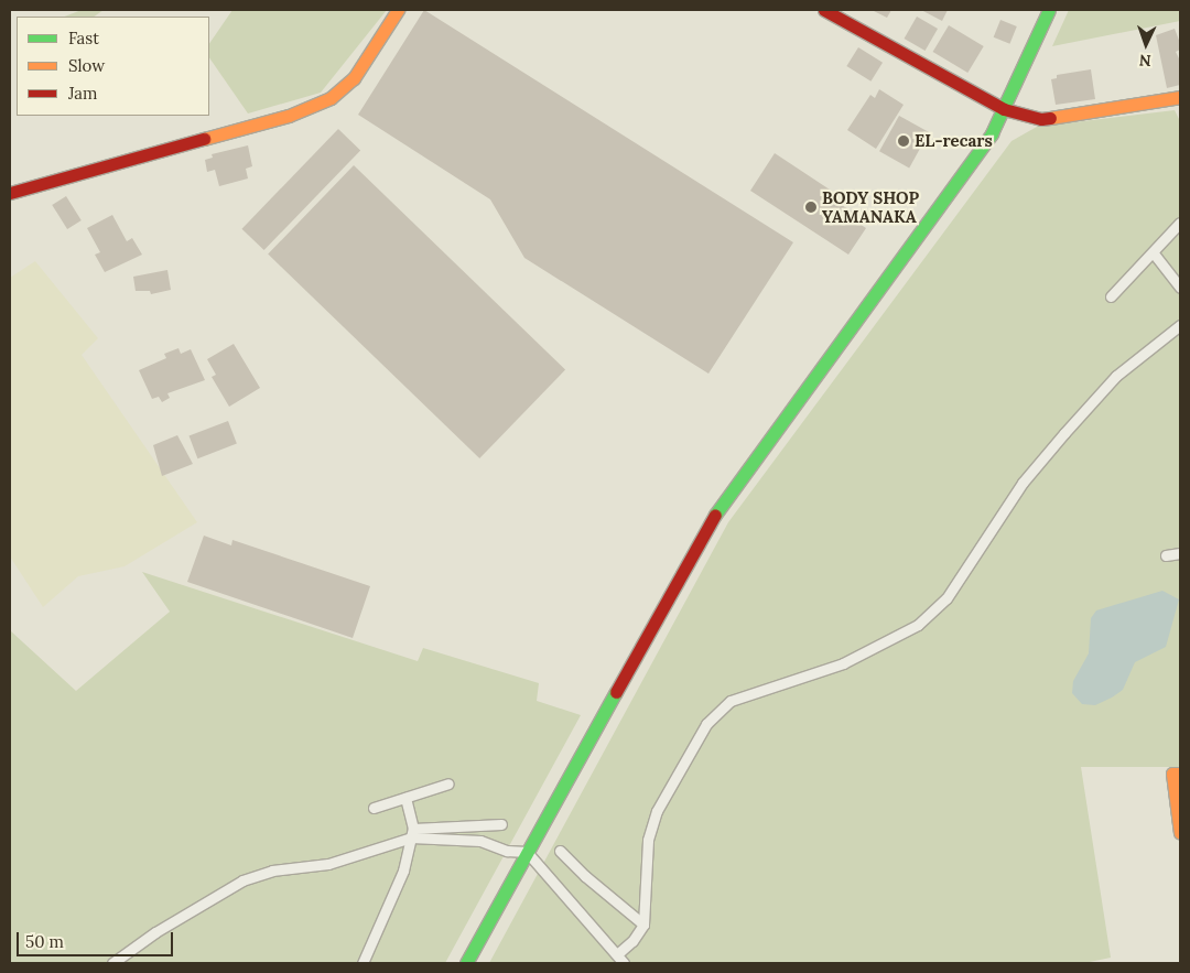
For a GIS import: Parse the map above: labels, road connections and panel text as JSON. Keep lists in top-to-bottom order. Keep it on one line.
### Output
{"places":["EL-recars","BODY SHOP YAMANAKA"],"legend":["Fast","Slow","Jam"],"scale_bar":"50 m","north":"bottom"}
